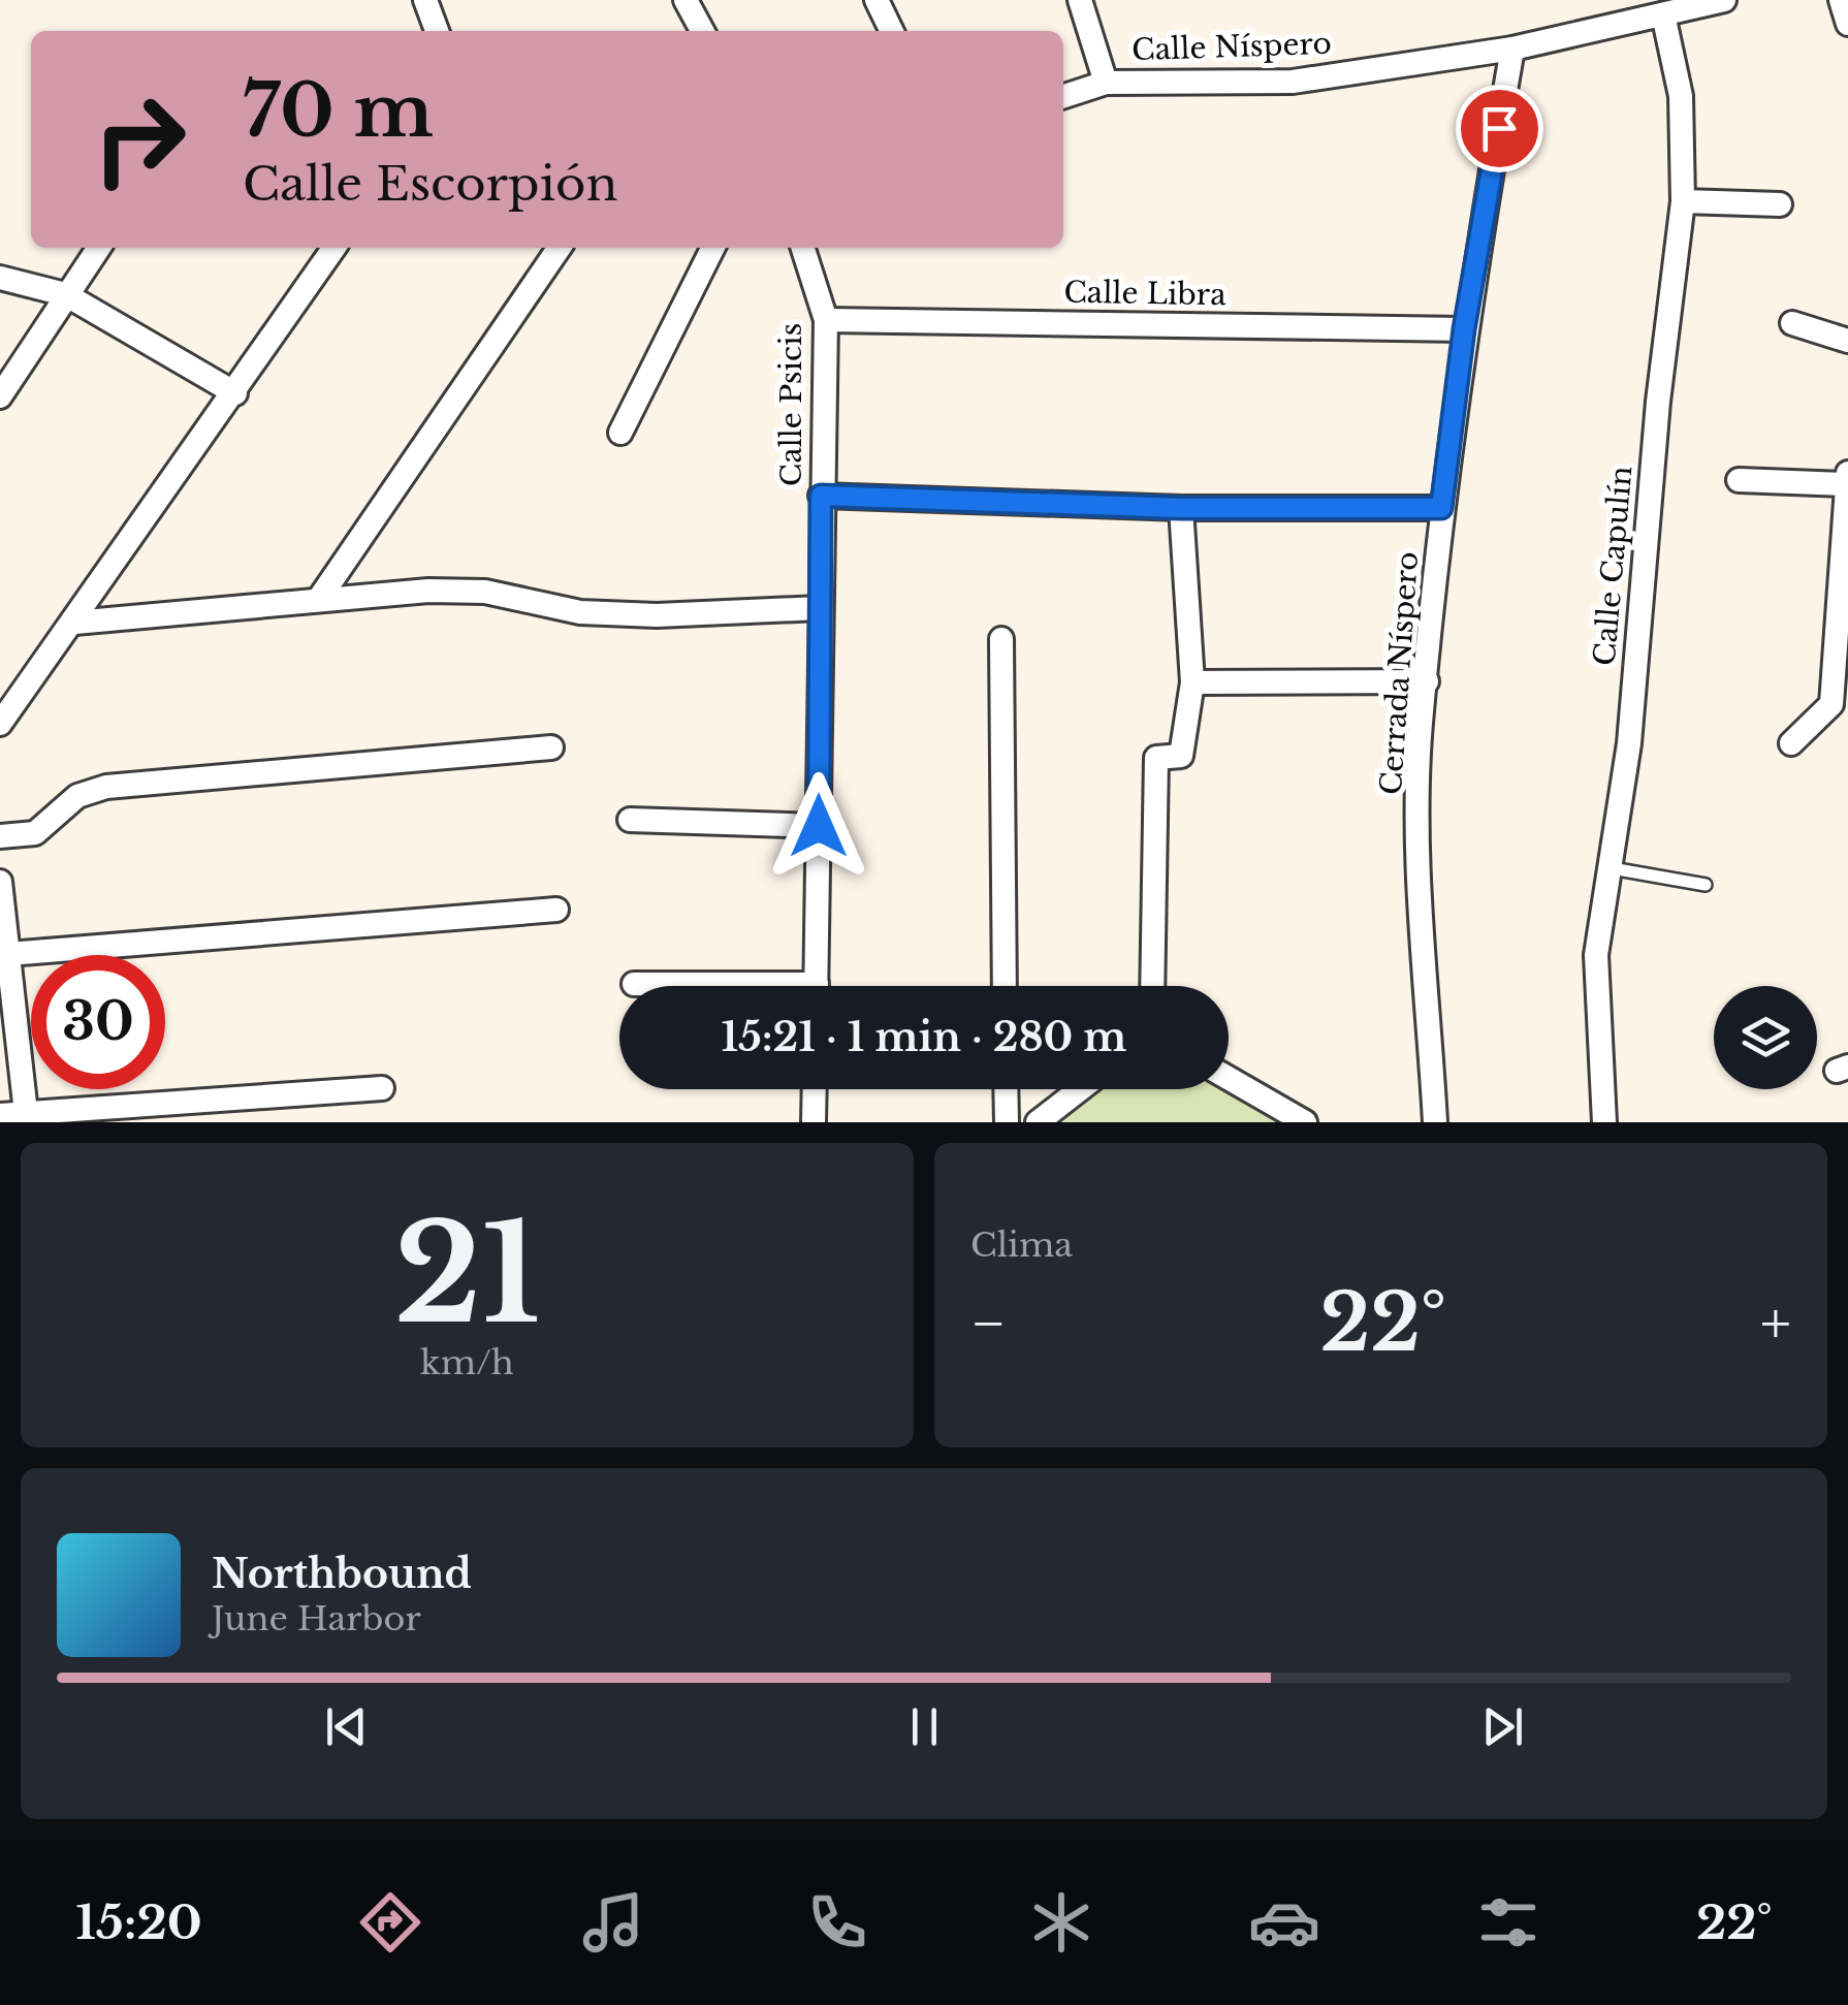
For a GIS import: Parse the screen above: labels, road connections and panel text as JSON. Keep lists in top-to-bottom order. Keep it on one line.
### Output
{"streets":{"street":["Calle Níspero","Calle Libra","Calle Psicis","Calle Capulín","Cerrada Níspero"]},"crossings":[["Calle Níspero","Calle Capulín"],["Calle Níspero","Cerrada Níspero"],["Calle Libra","Calle Psicis"],["Calle Libra","Cerrada Níspero"]],"page":{"turn":["70 m","Calle Escorpión"],"limit":"30","trip":"15:21 · 1 min · 280 m","tile":[["21","km/h"],"Clima"],"heat":["−","22°","+"],"song":["Northbound","June Harbor"],"tabs":["15:20","22°"]}}
